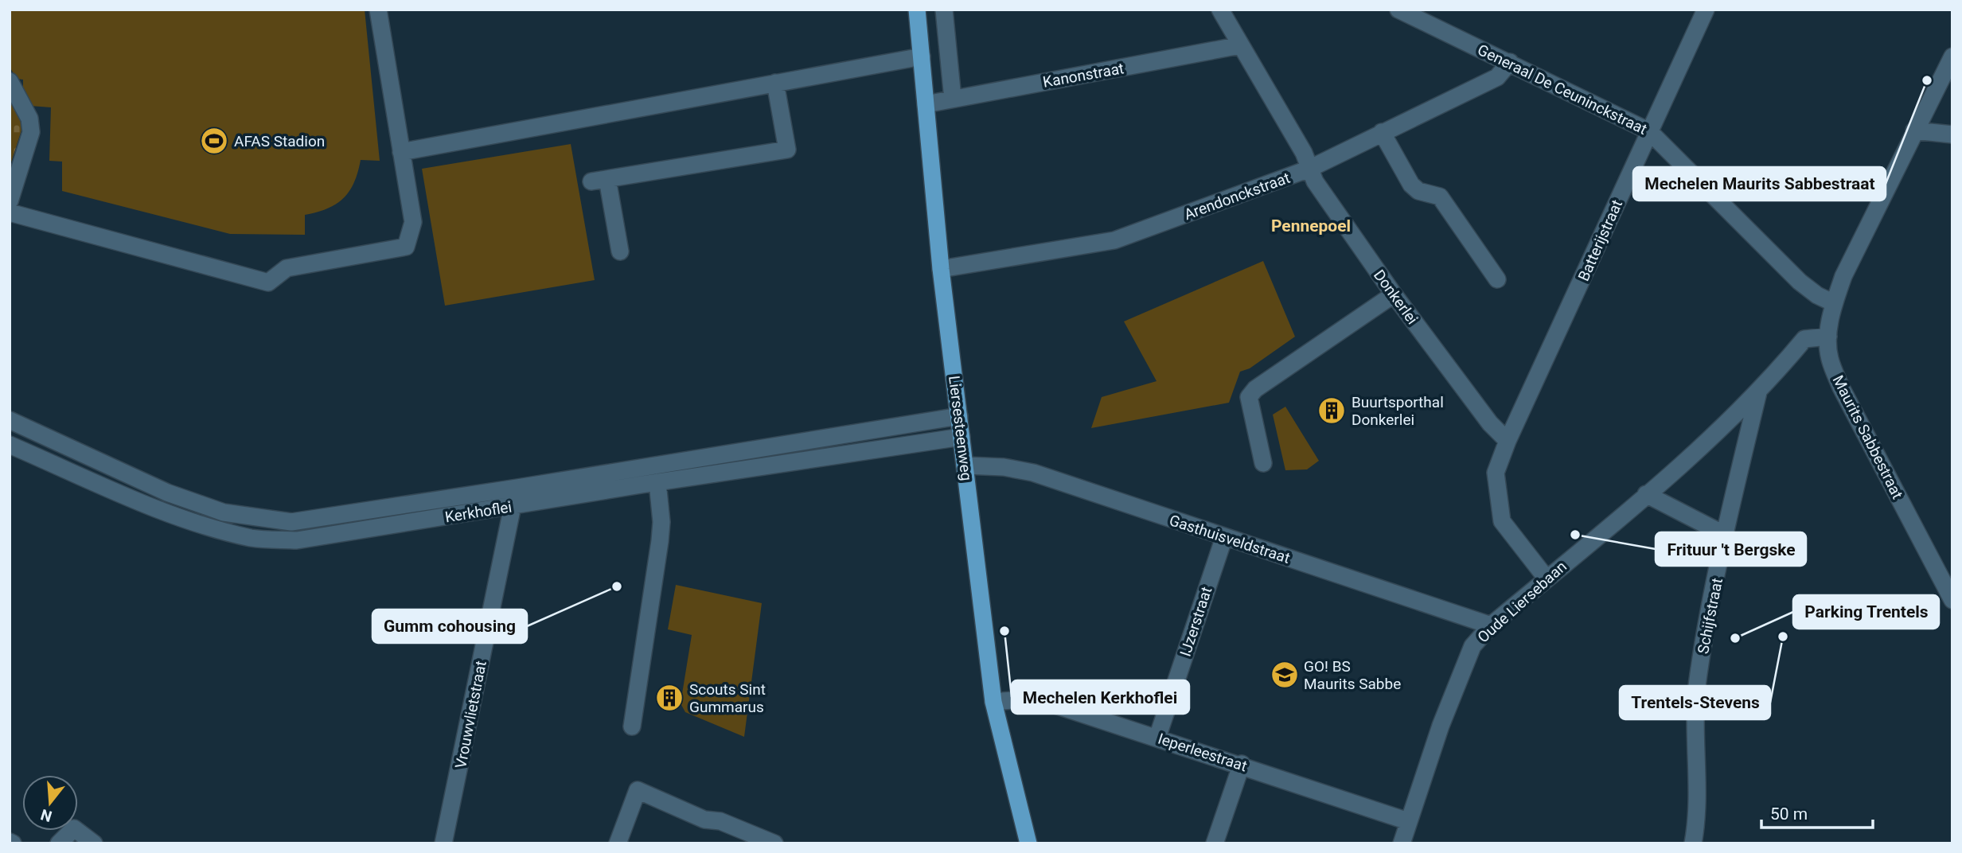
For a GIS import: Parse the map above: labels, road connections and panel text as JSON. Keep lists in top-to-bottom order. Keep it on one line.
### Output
{"streets":{"main road":["Liersesteenweg"],"street":["Kanonstraat","Generaal De Ceuninckstraat","Arendonckstraat","Batterijstraat","Donkerlei","Maurits Sabbestraat","Kerkhoflei","Gasthuisveldstraat","Oude Liersebaan","Schijfstraat","IJzerstraat","Vrouwvlietstraat","Ieperleestraat"]},"crossings":[["Kanonstraat","Donkerlei"],["Kanonstraat","Liersesteenweg"],["Generaal De Ceuninckstraat","Arendonckstraat"],["Generaal De Ceuninckstraat","Batterijstraat"],["Generaal De Ceuninckstraat","Maurits Sabbestraat"],["Arendonckstraat","Donkerlei"],["Arendonckstraat","Liersesteenweg"],["Batterijstraat","Donkerlei"],["Liersesteenweg","Kerkhoflei"],["Liersesteenweg","Gasthuisveldstraat"],["Liersesteenweg","Ieperleestraat"],["Maurits Sabbestraat","Oude Liersebaan"],["Kerkhoflei","Vrouwvlietstraat"],["Gasthuisveldstraat","Oude Liersebaan"],["Gasthuisveldstraat","IJzerstraat"],["Oude Liersebaan","Schijfstraat"],["Oude Liersebaan","Ieperleestraat"],["IJzerstraat","Ieperleestraat"]],"districts":["Pennepoel"],"places":{"other":["Mechelen Maurits Sabbestraat","Frituur 't Bergske","Gumm cohousing","Mechelen Kerkhoflei","Trentels-Stevens","Parking Trentels"],"sports":["AFAS Stadion"],"building":["Buurtsporthal Donkerlei","Scouts Sint Gummarus"],"school or university":["GO! BS Maurits Sabbe"]},"scale_bar":"50 m","north":"bottom"}
